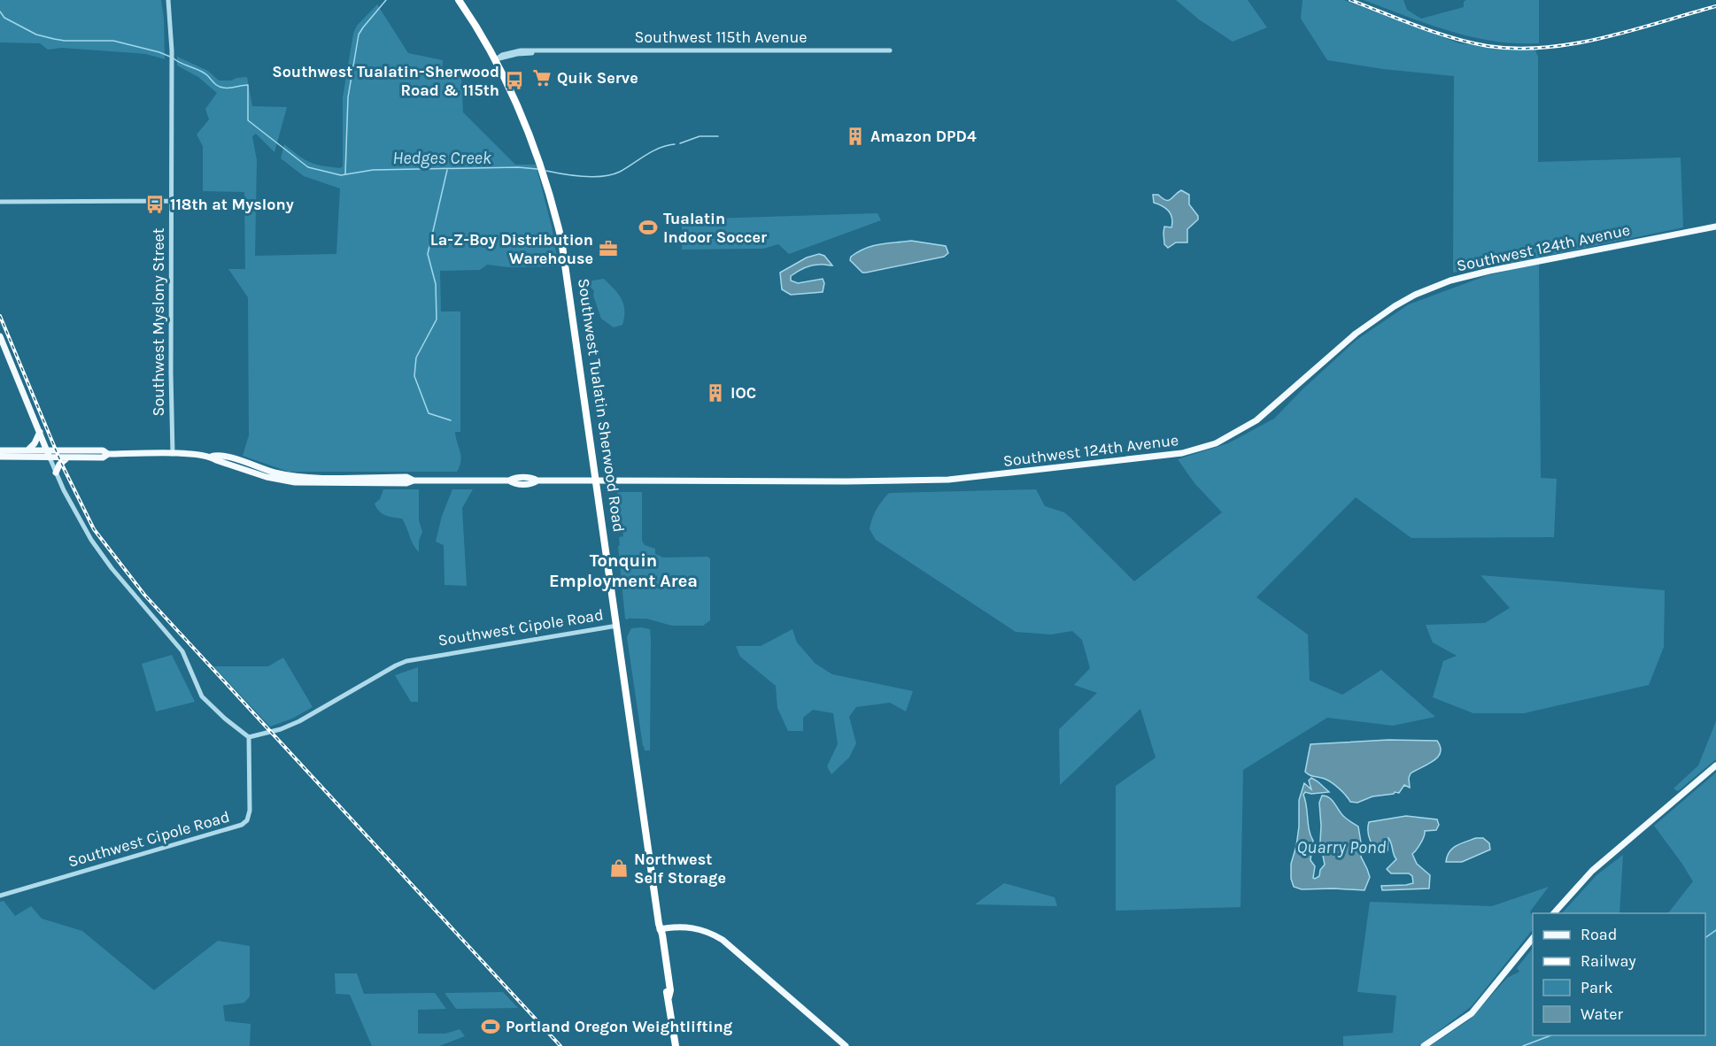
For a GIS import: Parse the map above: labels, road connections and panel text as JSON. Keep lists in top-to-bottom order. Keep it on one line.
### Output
{"streets":{"highway":["Southwest Tualatin Sherwood Road"],"main road":["Southwest 124th Avenue"],"street":["Southwest 115th Avenue","Southwest Myslony Street","Southwest Cipole Road"]},"crossings":[["Southwest 115th Avenue","Southwest Tualatin Sherwood Road"],["Southwest 124th Avenue","Southwest Myslony Street"],["Southwest 124th Avenue","Southwest Tualatin Sherwood Road"],["Southwest Tualatin Sherwood Road","Southwest Cipole Road"]],"districts":["Tonquin Employment Area"],"water":["Hedges Creek","Quarry Pond"],"places":{"supermarket":["Quik Serve"],"bus stop":["Southwest Tualatin-Sherwood Road & 115th","118th at Myslony"],"building":["Amazon DPD4","IOC"],"sports":["Tualatin Indoor Soccer","Portland Oregon Weightlifting"],"office":["La-Z-Boy Distribution Warehouse"],"shop":["Northwest Self Storage"]},"legend":["Road","Railway","Park","Water"]}
